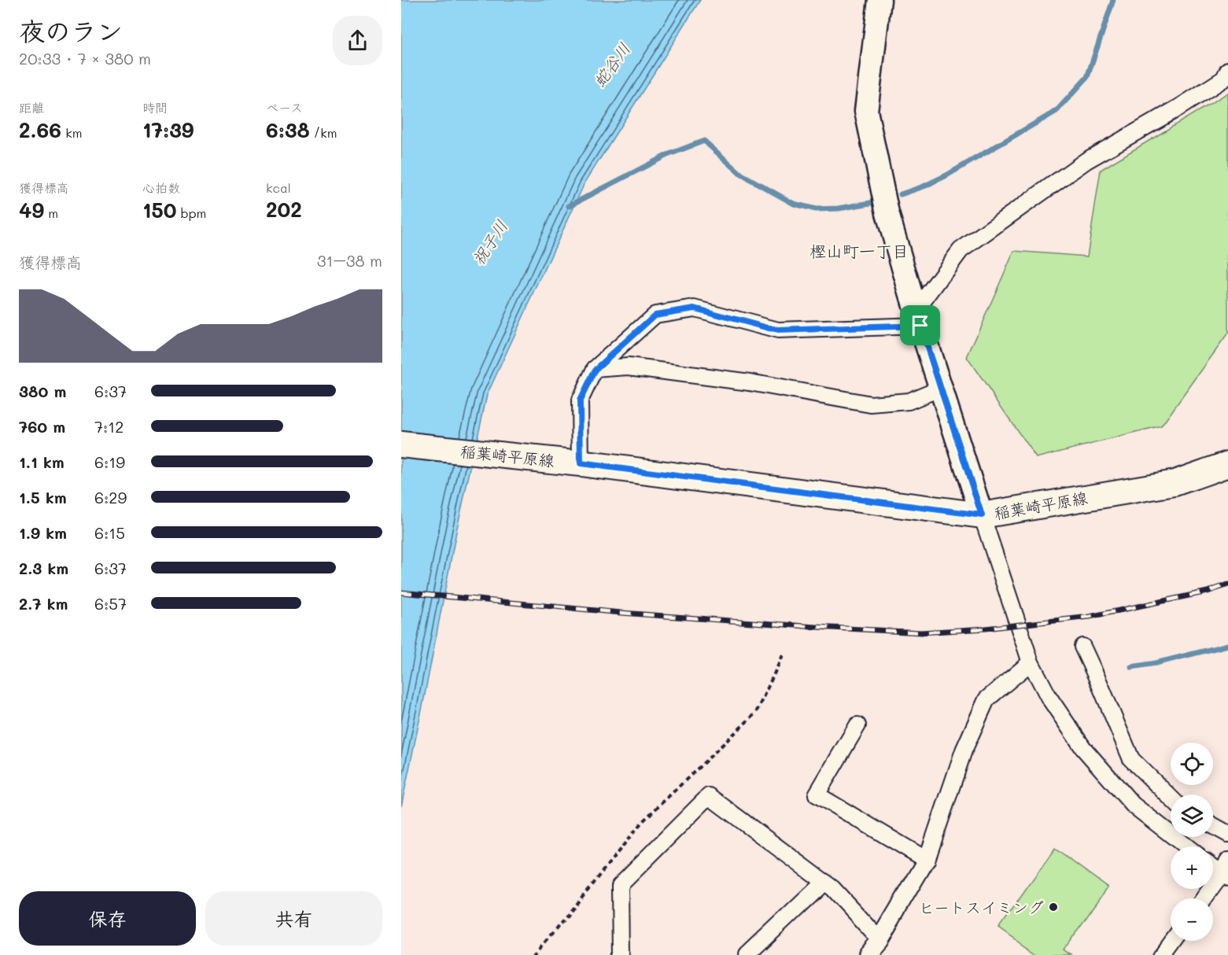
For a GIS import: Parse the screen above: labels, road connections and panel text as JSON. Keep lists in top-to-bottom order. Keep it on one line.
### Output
{"streets":{"main road":["稲葉崎平原線"]},"districts":["樫山町一丁目"],"water":["蛇谷川","祝子川"],"places":["ヒートスイミング"],"page":{"heading":["夜のラン","20:33 · 7 × 380 m"],"stats":[["距離","2.66 km"],["時間","17:39"],["ペース","6:38 /km"],["獲得標高","49 m"],["心拍数","150 bpm"],["kcal","202"]],"chart":["獲得標高","31–38 m"],"list":[{"name":"380 m","note":"6:37"},{"name":"760 m","note":"7:12"},{"name":"1.1 km","note":"6:19"},{"name":"1.5 km","note":"6:29"},{"name":"1.9 km","note":"6:15"},{"name":"2.3 km","note":"6:37"},{"name":"2.7 km","note":"6:57"}],"map_buttons":["+","−"],"buttons":["保存","共有"]}}
